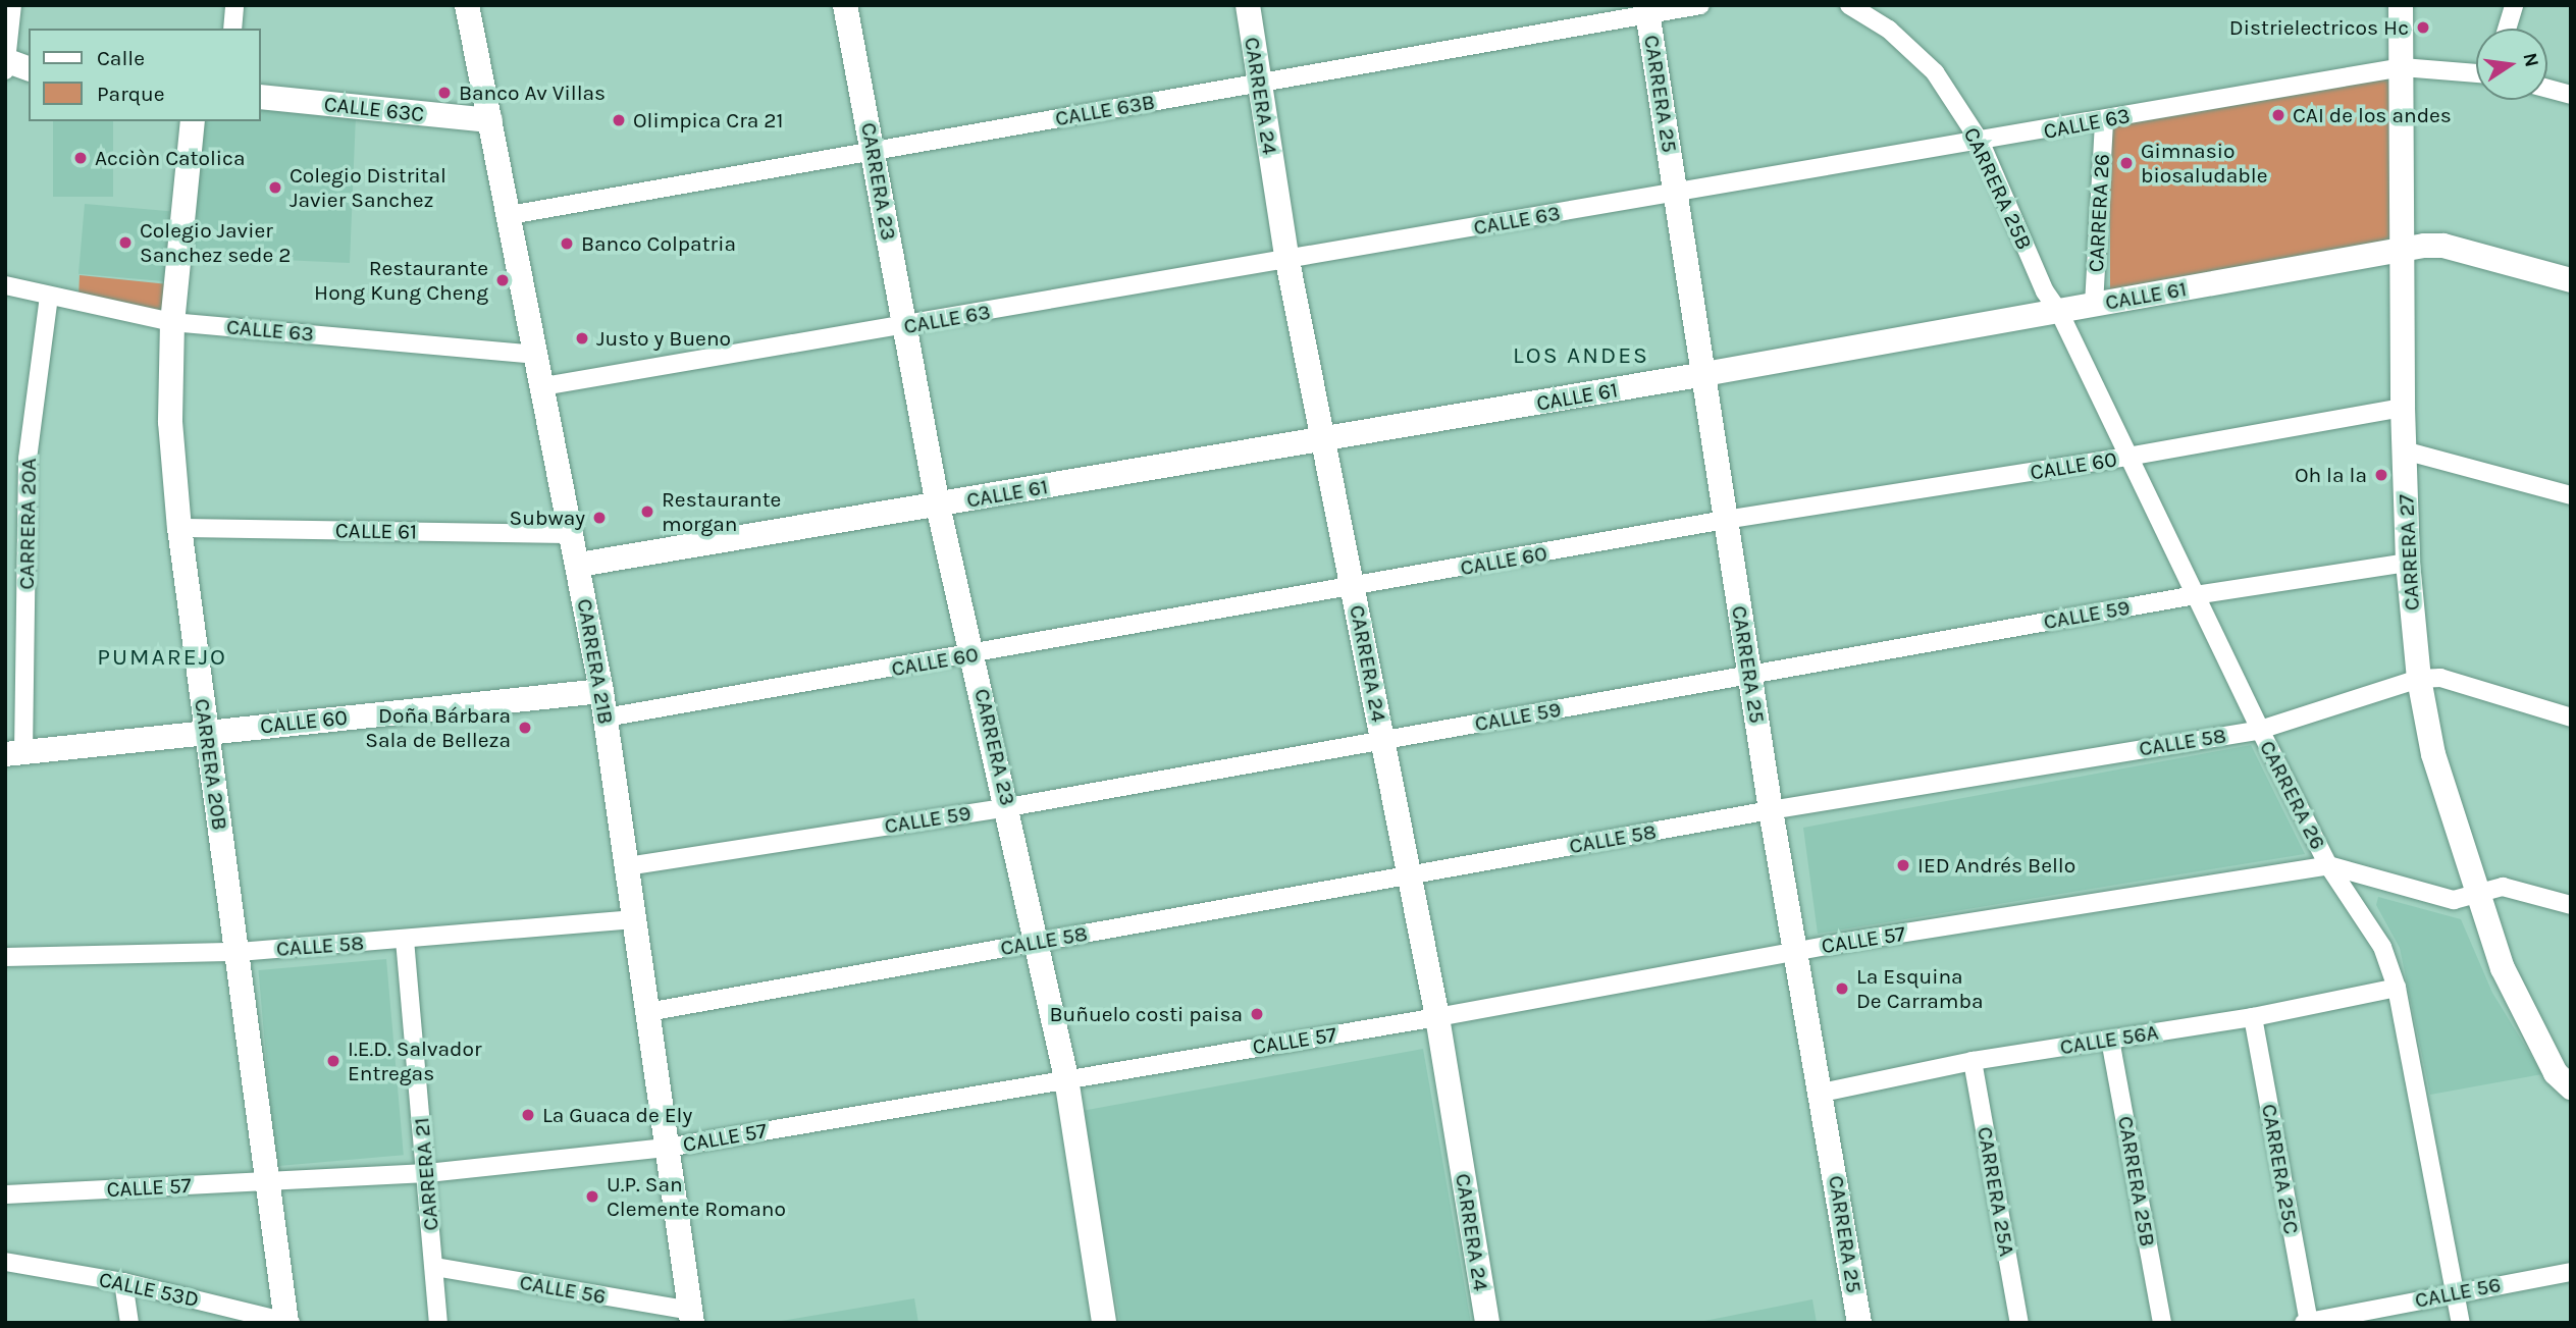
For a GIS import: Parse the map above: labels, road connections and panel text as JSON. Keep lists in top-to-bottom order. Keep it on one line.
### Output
{"streets":{"street":["CARRERA 25","CARRERA 24","CALLE 63C","CALLE 63B","CALLE 63","CARRERA 23","CARRERA 25B","CARRERA 26","CALLE 61","CALLE 60","CARRERA 20A","CARRERA 27","CALLE 59","CARRERA 21B","CALLE 58","CARRERA 20B","CALLE 57","CALLE 56A","CARRERA 25C","CARRERA 21","CARRERA 25A","CALLE 53D","CALLE 56"]},"crossings":[["CARRERA 25","CALLE 63B"],["CARRERA 25","CALLE 63"],["CARRERA 25","CALLE 61"],["CARRERA 25","CALLE 60"],["CARRERA 25","CALLE 59"],["CARRERA 25","CALLE 58"],["CARRERA 25","CALLE 57"],["CARRERA 25","CALLE 56A"],["CARRERA 24","CALLE 63B"],["CARRERA 24","CALLE 63"],["CARRERA 24","CALLE 61"],["CARRERA 24","CALLE 60"],["CARRERA 24","CALLE 59"],["CARRERA 24","CALLE 58"],["CARRERA 24","CALLE 57"],["CALLE 63C","CARRERA 21B"],["CALLE 63B","CARRERA 23"],["CALLE 63B","CARRERA 21B"],["CALLE 63","CARRERA 23"],["CALLE 63","CARRERA 25B"],["CALLE 63","CARRERA 26"],["CALLE 63","CARRERA 20A"],["CALLE 63","CARRERA 27"],["CALLE 63","CARRERA 21B"],["CALLE 63","CARRERA 20B"],["CARRERA 23","CALLE 61"],["CARRERA 23","CALLE 60"],["CARRERA 23","CALLE 59"],["CARRERA 23","CALLE 58"],["CARRERA 23","CALLE 57"],["CARRERA 25B","CARRERA 26"],["CARRERA 25B","CALLE 61"],["CARRERA 25B","CALLE 56A"],["CARRERA 26","CALLE 61"],["CARRERA 26","CALLE 60"],["CARRERA 26","CALLE 59"],["CARRERA 26","CALLE 58"],["CARRERA 26","CALLE 57"],["CARRERA 26","CALLE 56A"],["CARRERA 26","CALLE 56"],["CALLE 61","CARRERA 27"],["CALLE 61","CARRERA 21B"],["CALLE 61","CARRERA 20B"],["CALLE 60","CARRERA 20A"],["CALLE 60","CARRERA 27"],["CALLE 60","CARRERA 21B"],["CALLE 60","CARRERA 20B"],["CARRERA 27","CALLE 59"],["CARRERA 27","CALLE 58"],["CARRERA 27","CALLE 57"],["CALLE 59","CARRERA 21B"],["CARRERA 21B","CALLE 58"],["CARRERA 21B","CALLE 57"],["CARRERA 21B","CALLE 56"],["CALLE 58","CARRERA 20B"],["CALLE 58","CARRERA 21"],["CARRERA 20B","CALLE 57"],["CARRERA 20B","CALLE 53D"],["CALLE 57","CARRERA 21"],["CALLE 56A","CARRERA 25C"],["CALLE 56A","CARRERA 25A"],["CARRERA 25C","CALLE 56"],["CARRERA 21","CALLE 56"]],"districts":["LOS ANDES","PUMAREJO"],"places":["Distrielectricos Hc","Banco Av Villas","CAI de los andes","Olimpica Cra 21","Acciòn Catolica","Gimnasio biosaludable","Colegio Distrital Javier Sanchez","Colegio Javier Sanchez sede 2","Banco Colpatria","Restaurante Hong Kung Cheng","Justo y Bueno","Oh la la","Restaurante morgan","Subway","Doña Bárbara Sala de Belleza","IED Andrés Bello","La Esquina De Carramba","Buñuelo costi paisa","I.E.D. Salvador Entregas","La Guaca de Ely","U.P. San Clemente Romano"],"legend":["Calle","Parque"],"north":"right"}
